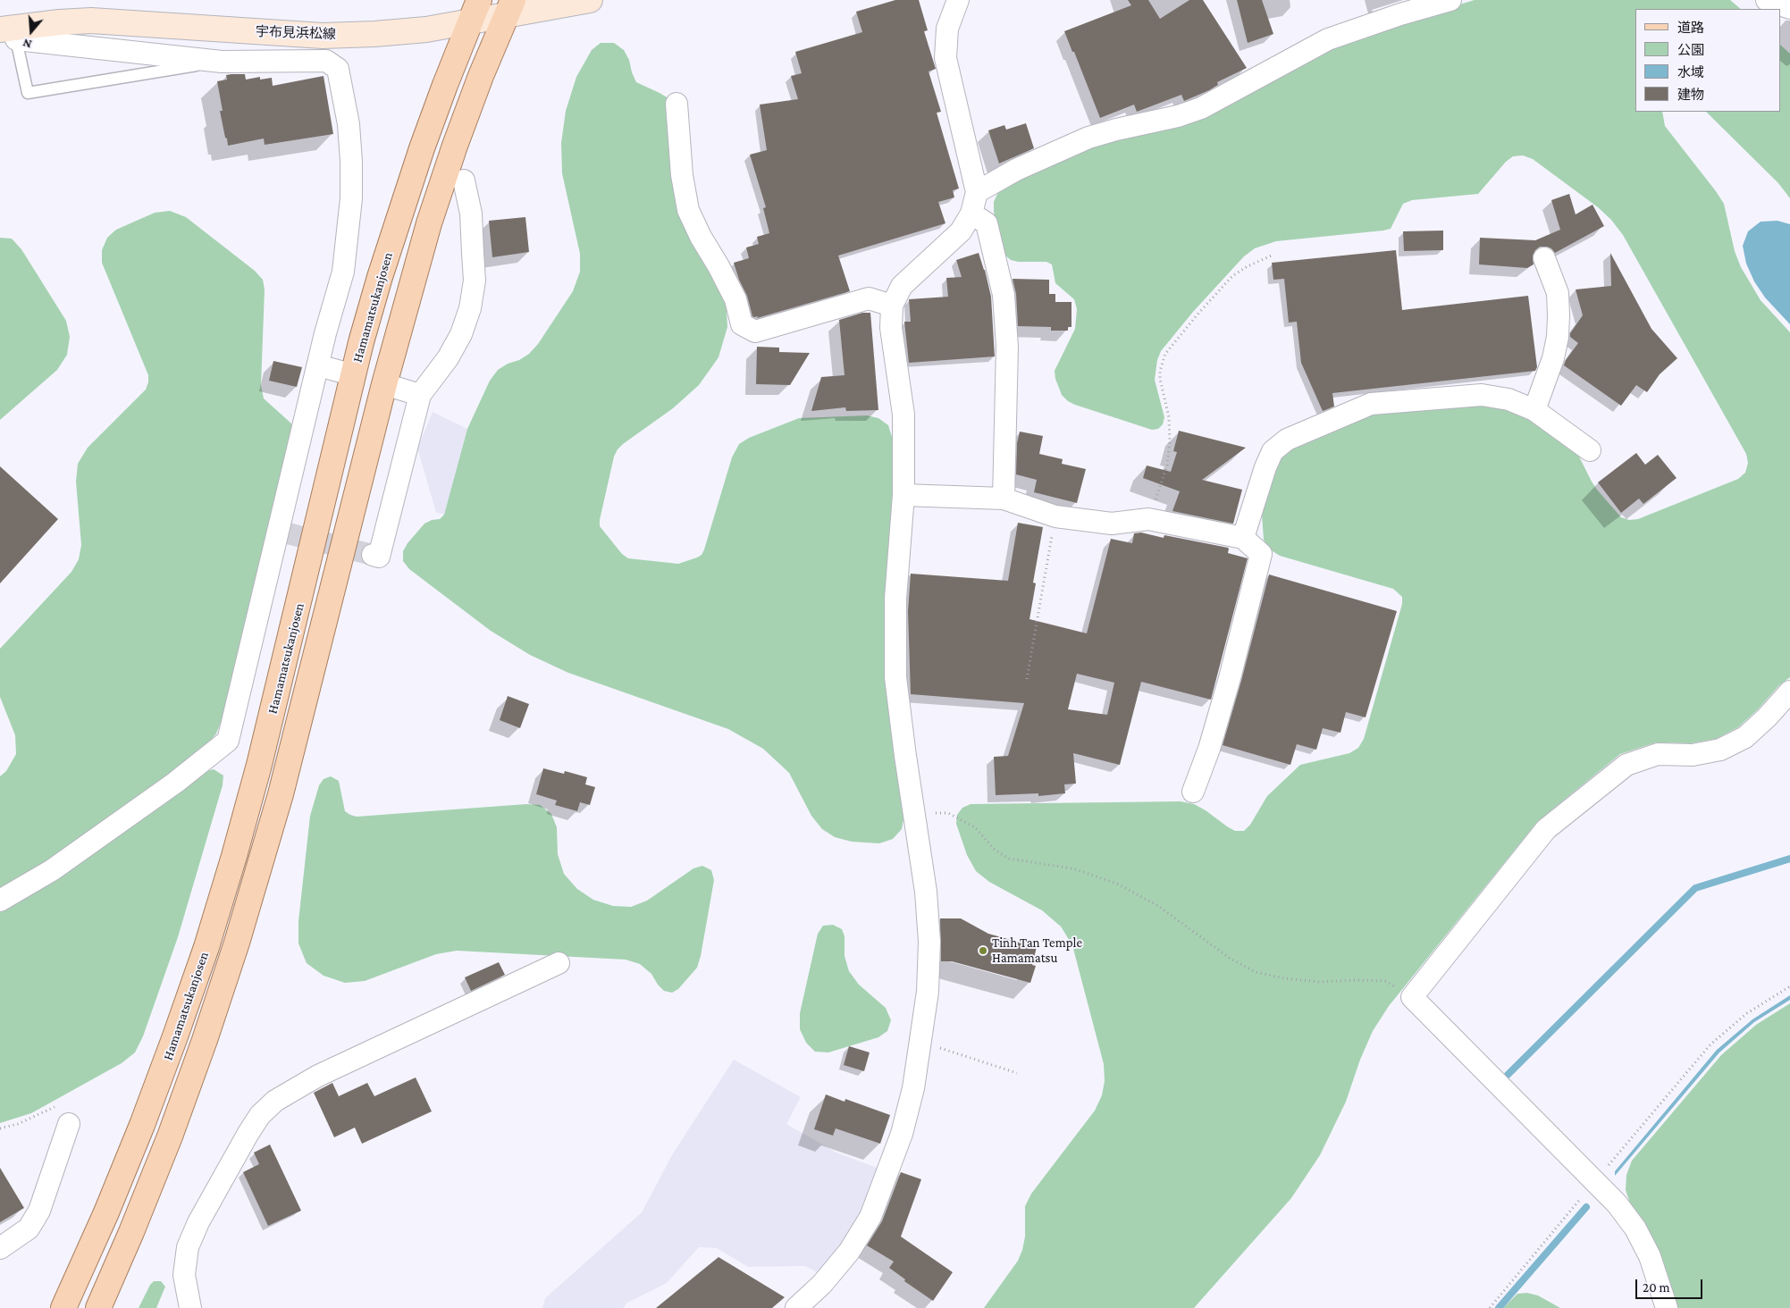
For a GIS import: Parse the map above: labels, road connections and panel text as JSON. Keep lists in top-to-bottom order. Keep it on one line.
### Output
{"streets":{"main road":["宇布見浜松線","Hamamatsukanjosen"]},"crossings":[["宇布見浜松線","Hamamatsukanjosen"]],"places":["Tinh Tan Temple Hamamatsu"],"legend":["道路","公園","水域","建物"],"scale_bar":"20 m","north":"bottom"}
